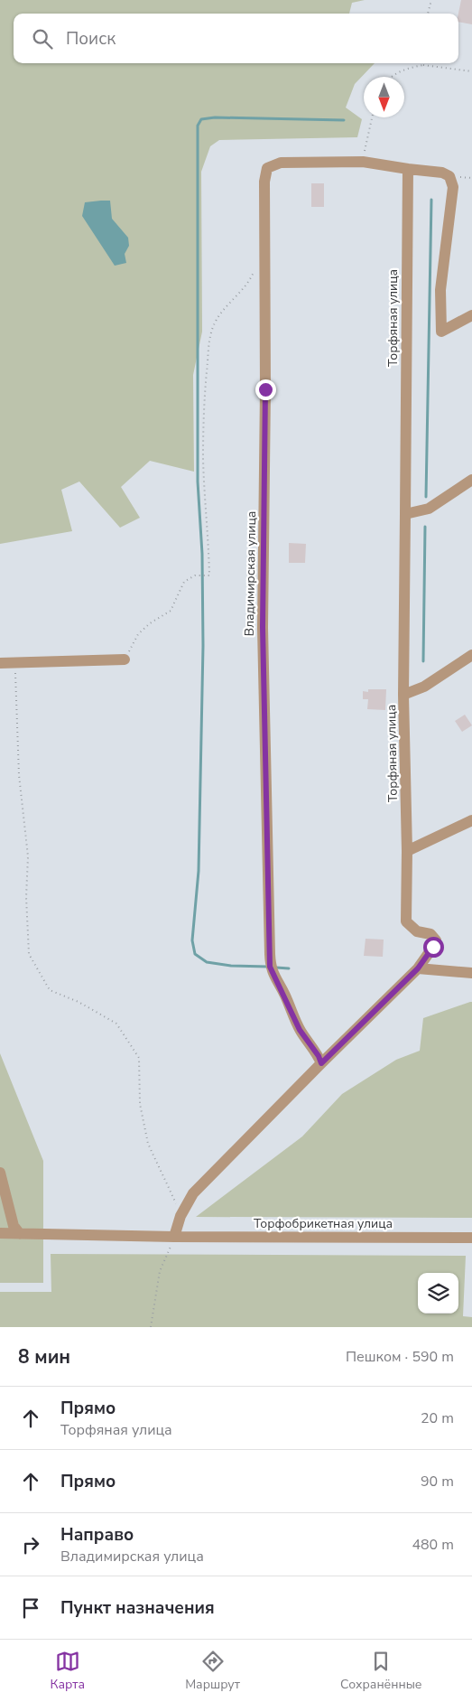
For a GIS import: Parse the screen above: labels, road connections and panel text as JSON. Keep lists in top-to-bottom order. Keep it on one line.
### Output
{"streets":{"street":["Торфяная улица","Владимирская улица","Торфобрикетная улица"]},"north":"bottom","page":{"search":"Поиск","heading":["8 мин","Пешком · 590 m"],"list":[["Прямо","Торфяная улица","20 m"],["Прямо","90 m"],["Направо","Владимирская улица","480 m"],"Пункт назначения"],"nav":["Карта","Маршрут","Сохранённые"]}}
